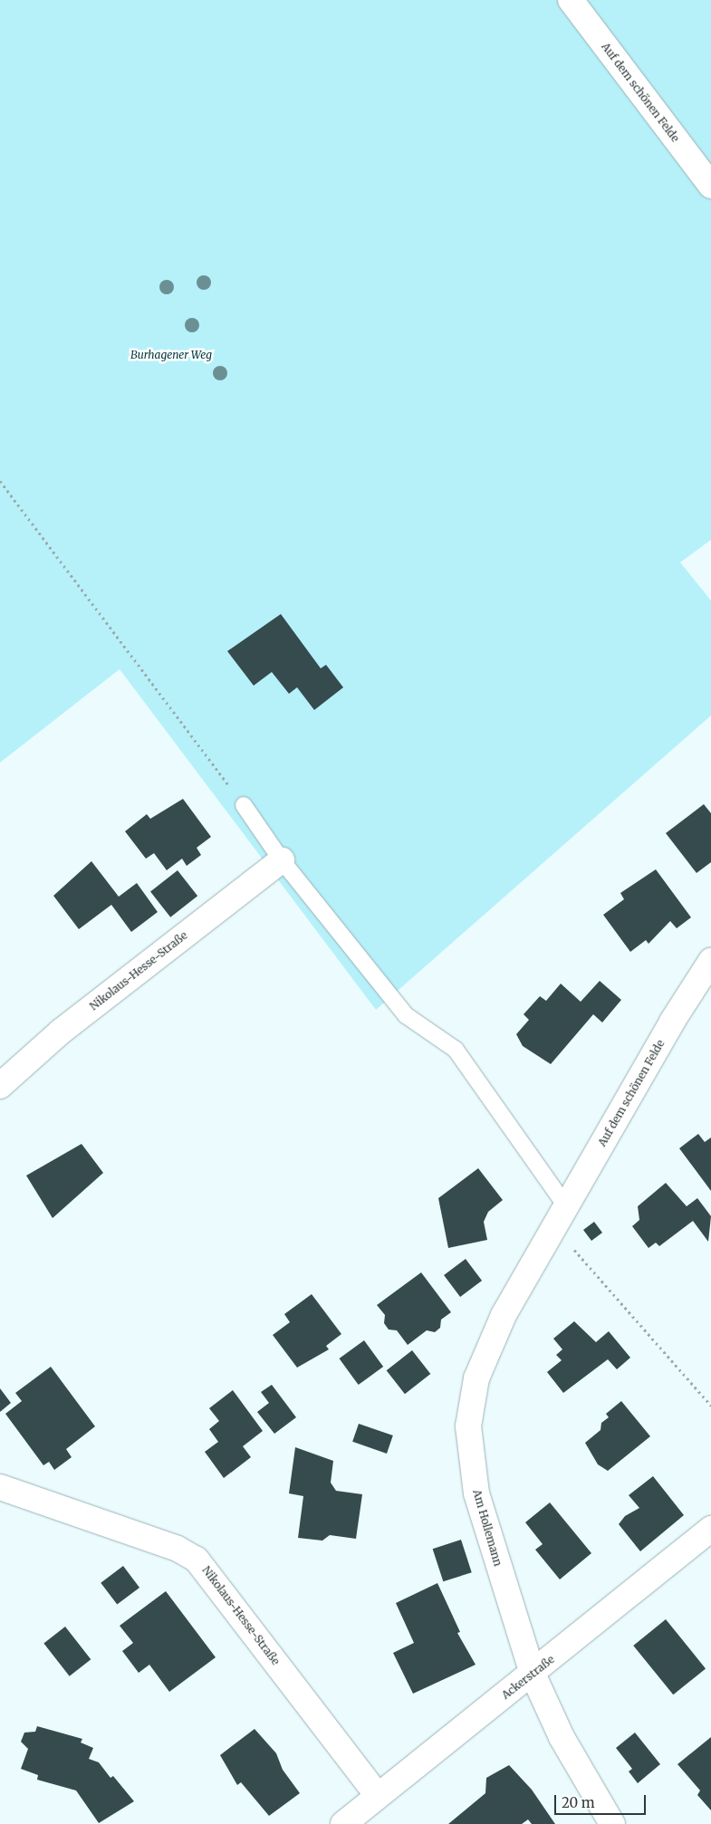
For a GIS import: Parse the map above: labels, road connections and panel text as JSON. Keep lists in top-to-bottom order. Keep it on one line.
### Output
{"streets":{"street":["Auf dem schönen Felde","Nikolaus-Hesse-Straße","Am Hollemann","Ackerstraße"]},"crossings":[["Auf dem schönen Felde","Am Hollemann"],["Nikolaus-Hesse-Straße","Ackerstraße"],["Am Hollemann","Ackerstraße"]],"parks":["Burhagener Weg"],"scale_bar":"20 m"}
